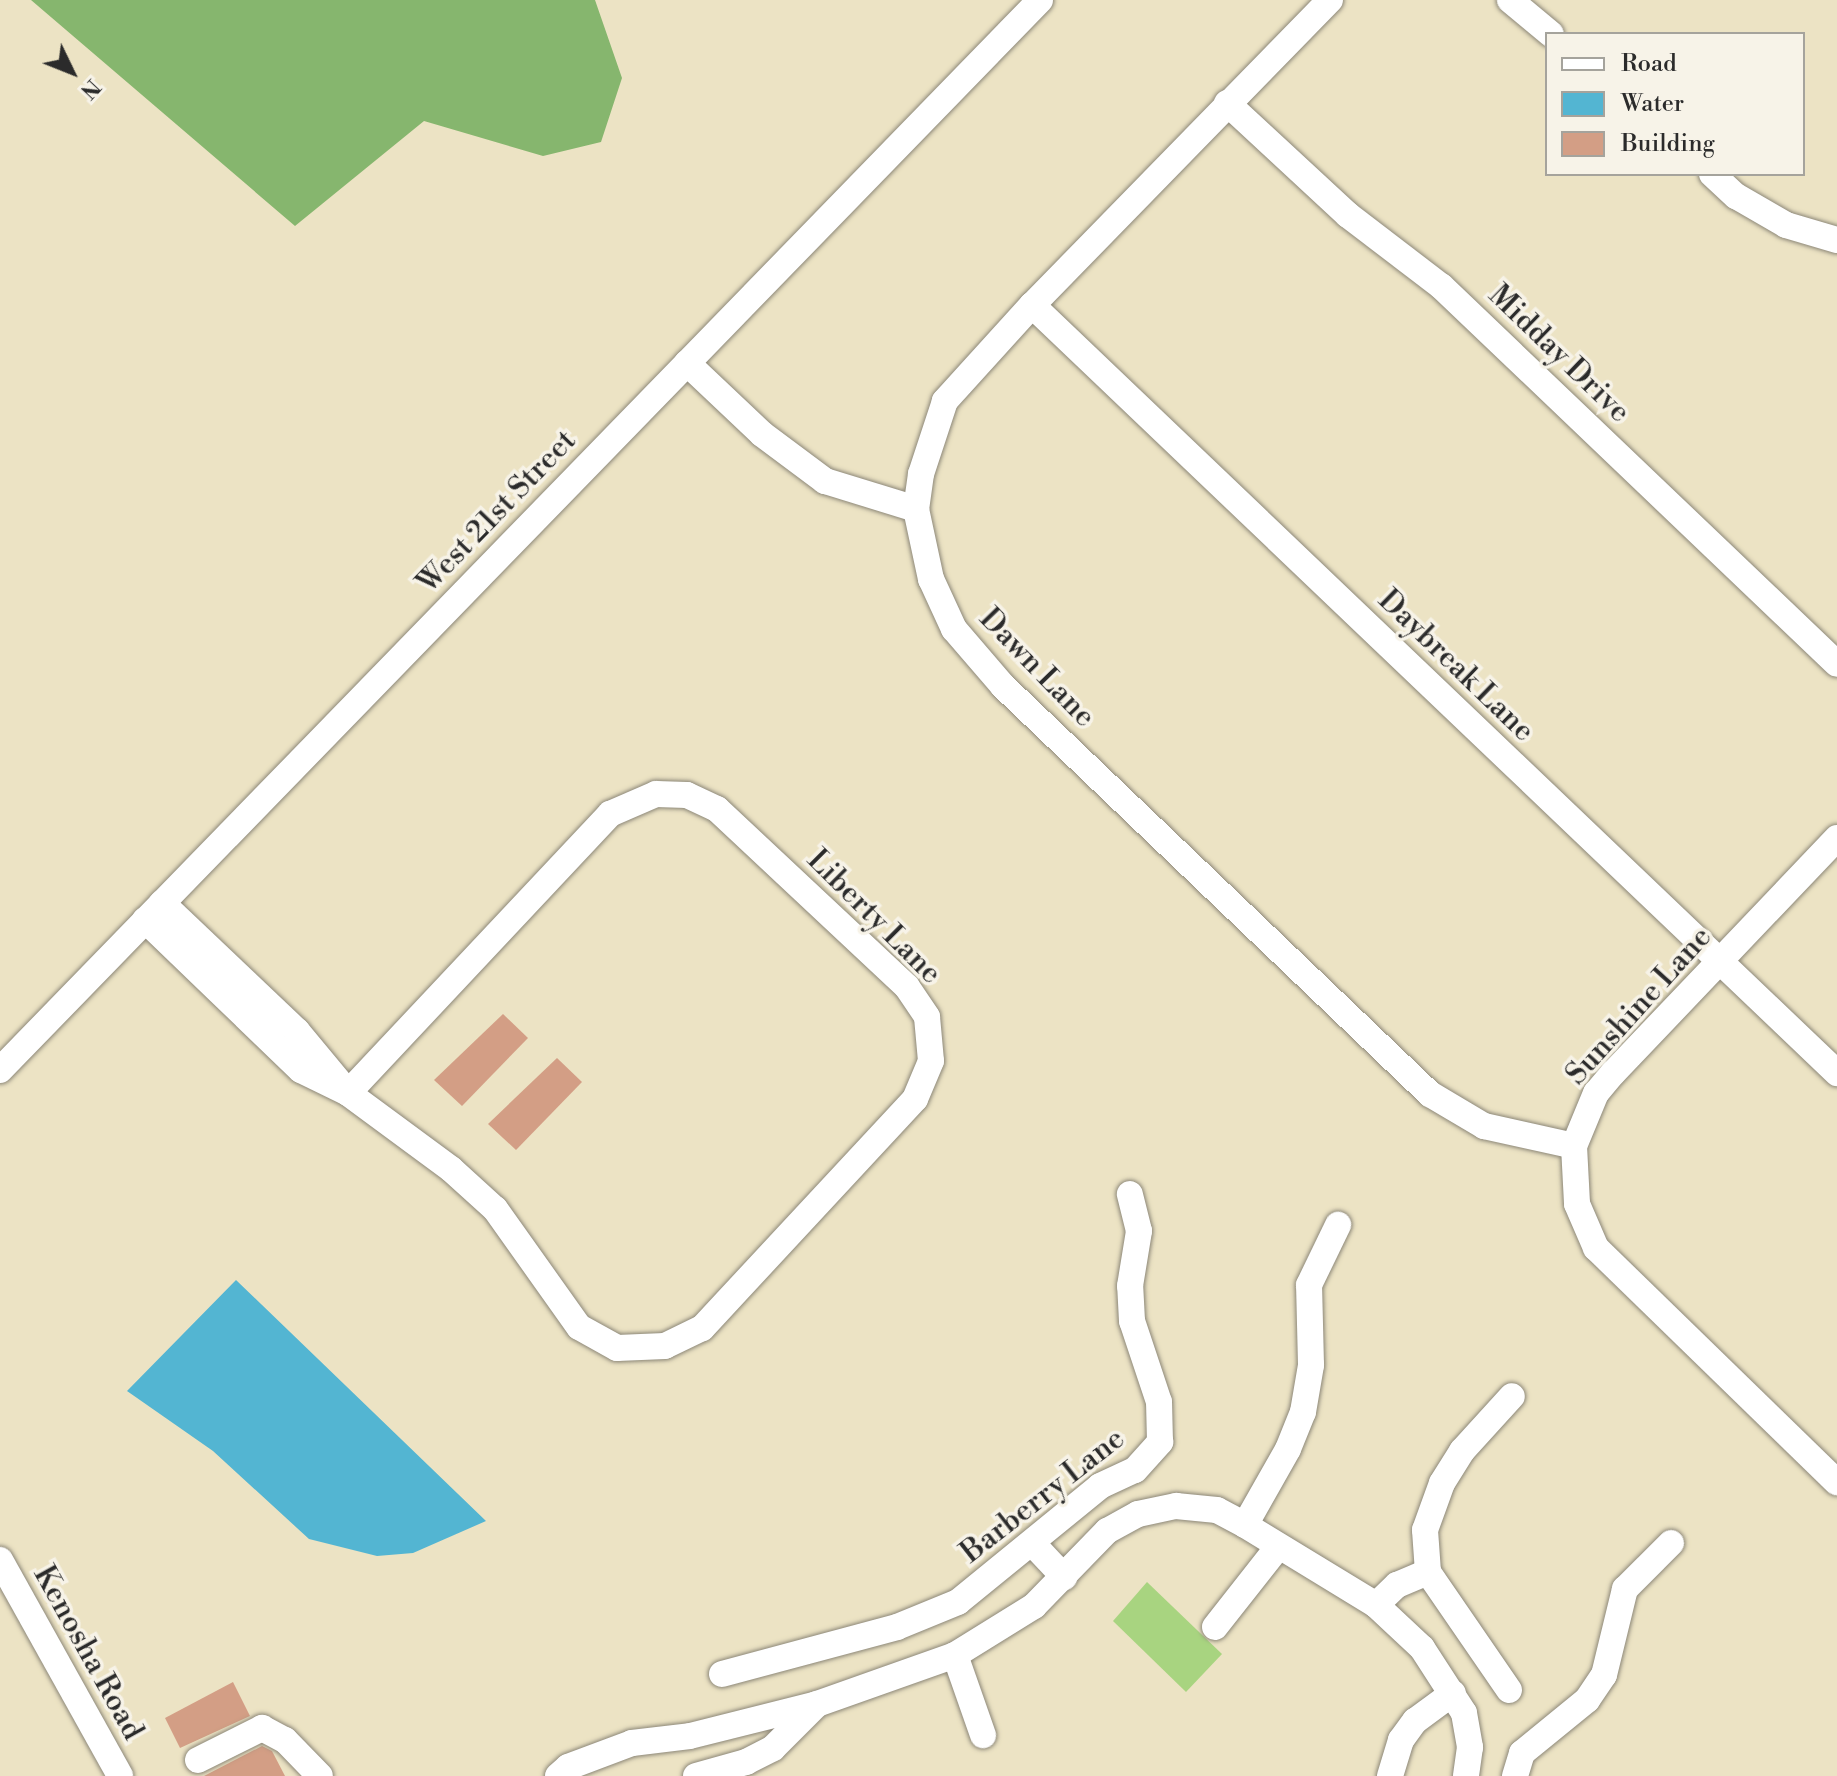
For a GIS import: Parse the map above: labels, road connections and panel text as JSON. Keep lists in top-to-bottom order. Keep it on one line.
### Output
{"streets":{"street":["Midday Drive","West 21st Street","Daybreak Lane","Dawn Lane","Liberty Lane","Sunshine Lane","Barberry Lane","Kenosha Road"]},"crossings":[["Midday Drive","Dawn Lane"],["West 21st Street","Liberty Lane"],["Daybreak Lane","Dawn Lane"],["Daybreak Lane","Sunshine Lane"],["Dawn Lane","Sunshine Lane"]],"legend":["Road","Water","Building"],"north":"bottom right"}
